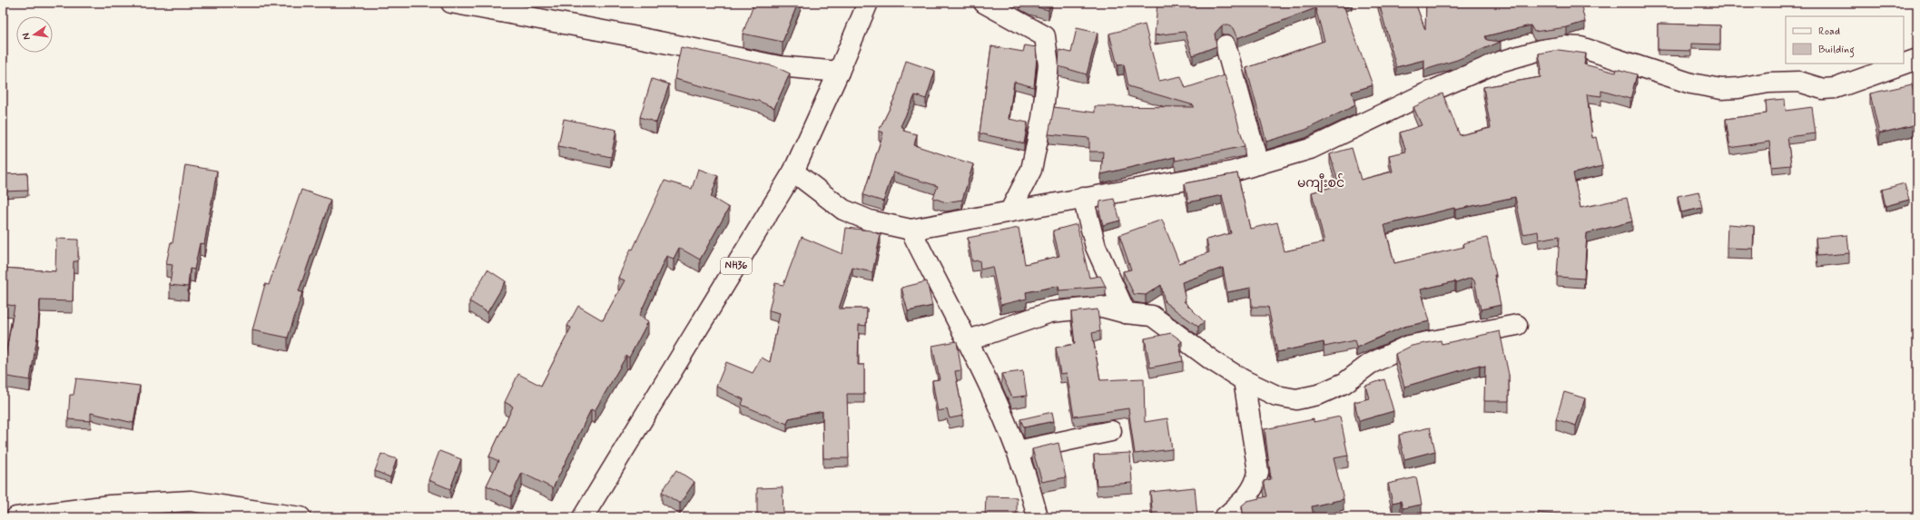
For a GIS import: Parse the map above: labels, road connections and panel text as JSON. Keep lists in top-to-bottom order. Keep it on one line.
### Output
{"streets":{"main road":["NH36"]},"districts":["မကျီးစင်"],"legend":["Road","Building"],"north":"left"}
